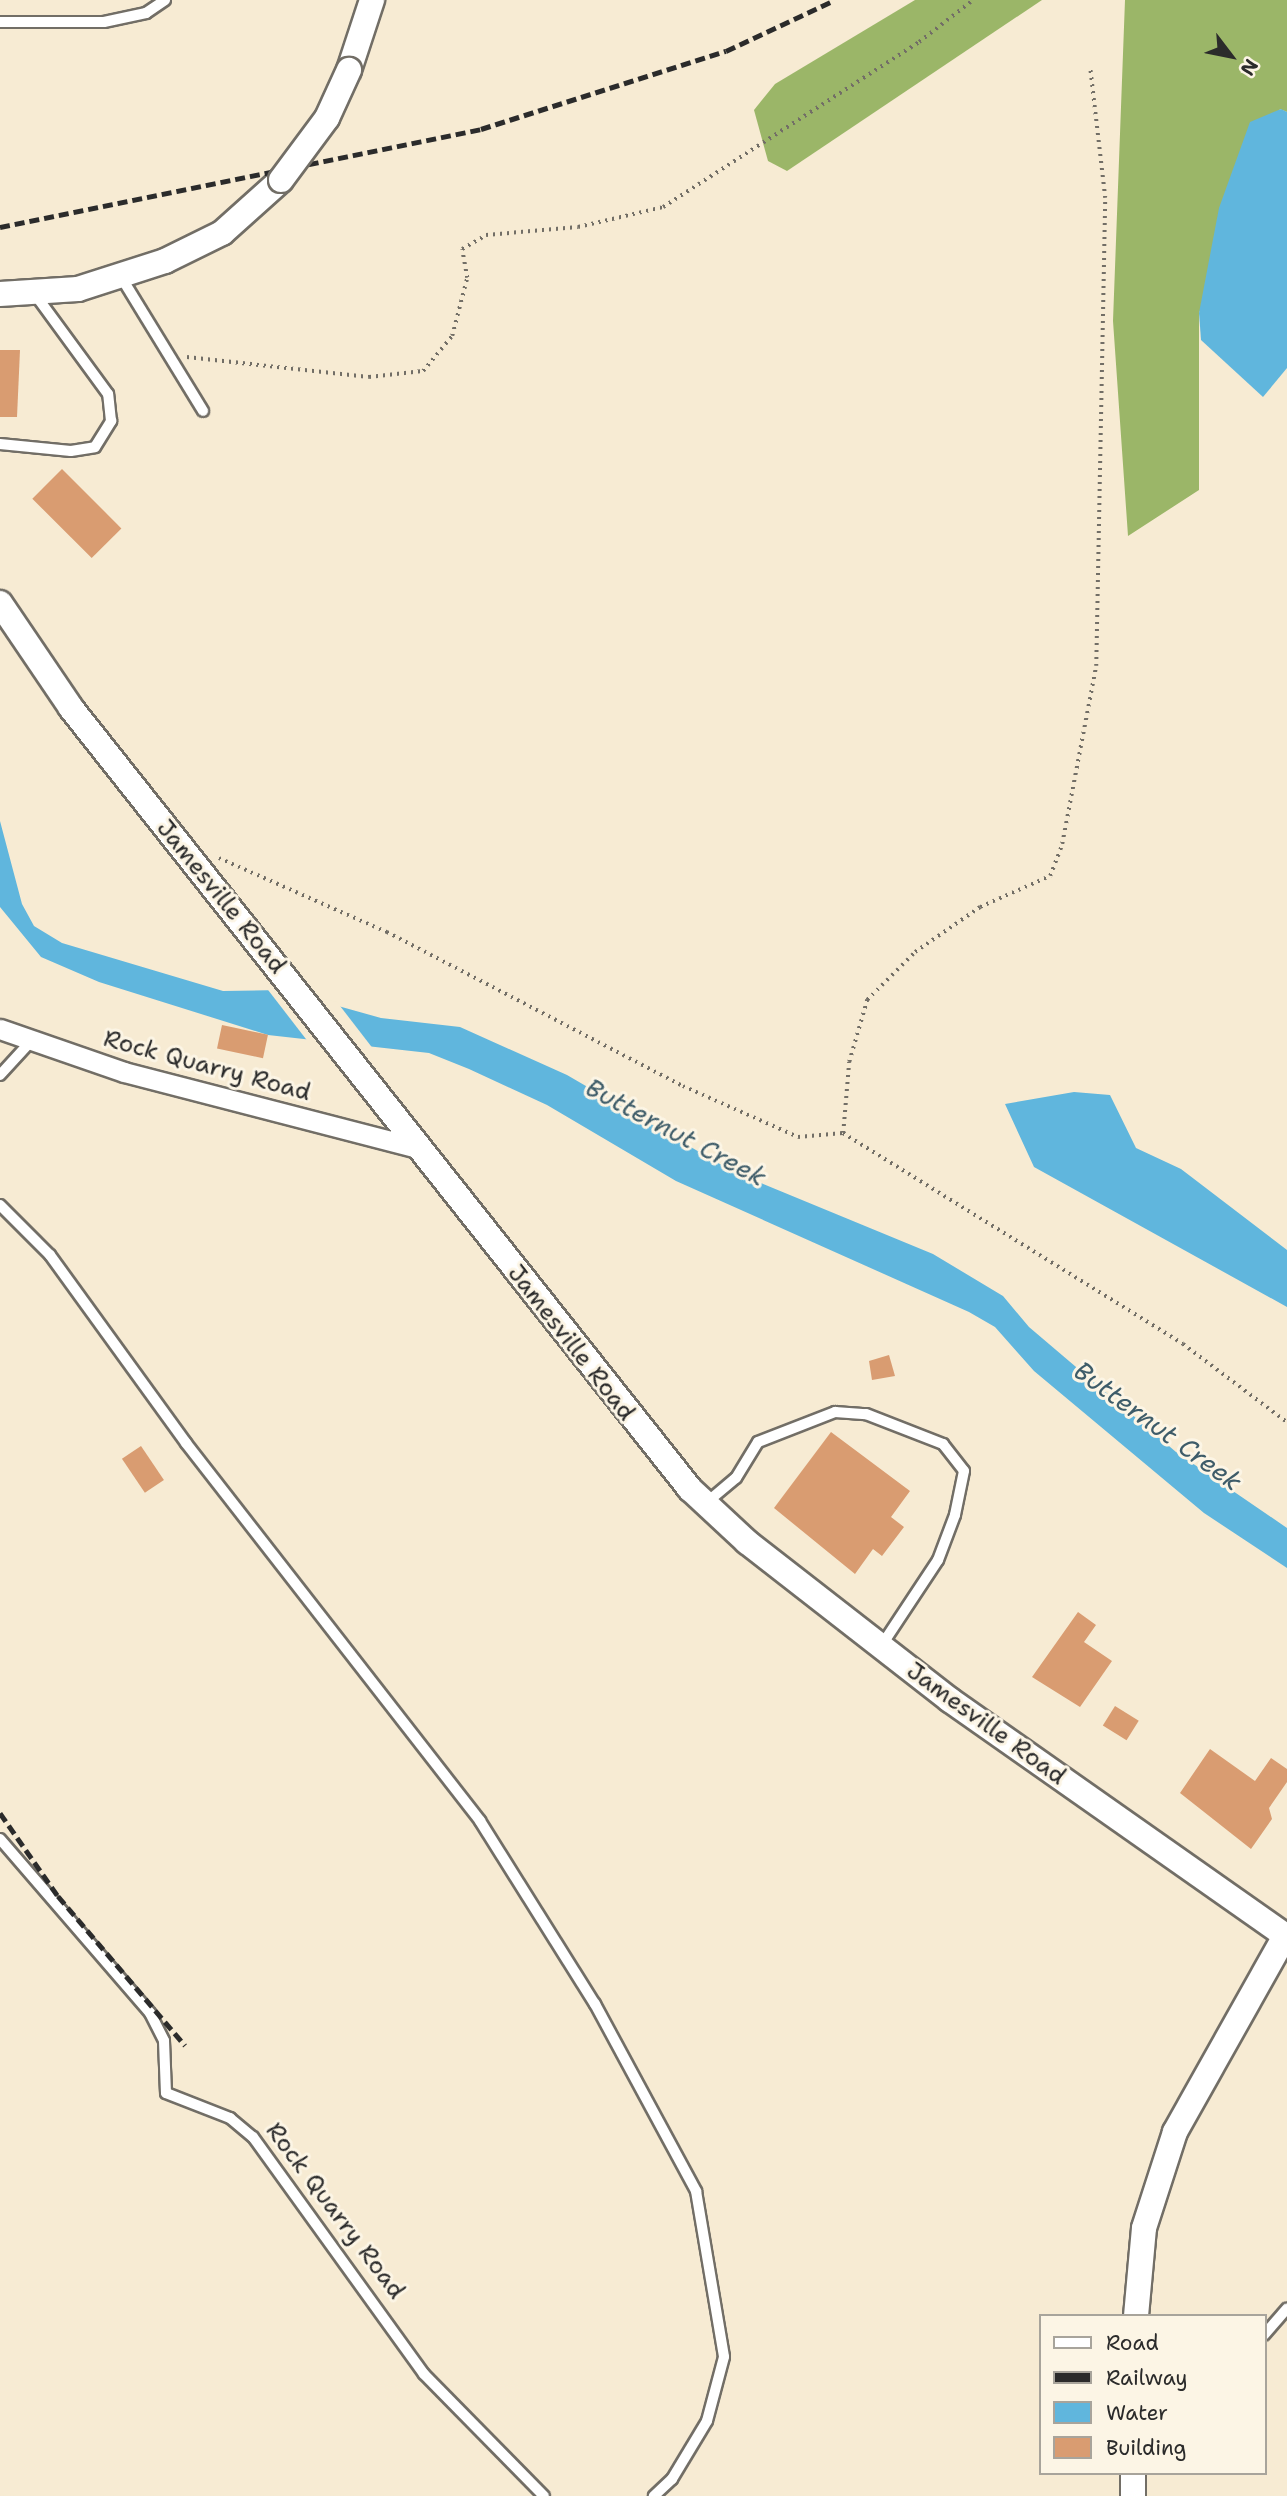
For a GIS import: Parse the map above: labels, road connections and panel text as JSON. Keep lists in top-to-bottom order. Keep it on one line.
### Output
{"streets":{"street":["Jamesville Road","Rock Quarry Road"]},"crossings":[["Jamesville Road","Rock Quarry Road"]],"water":["Butternut Creek"],"legend":["Road","Railway","Water","Building"],"north":"bottom right"}
